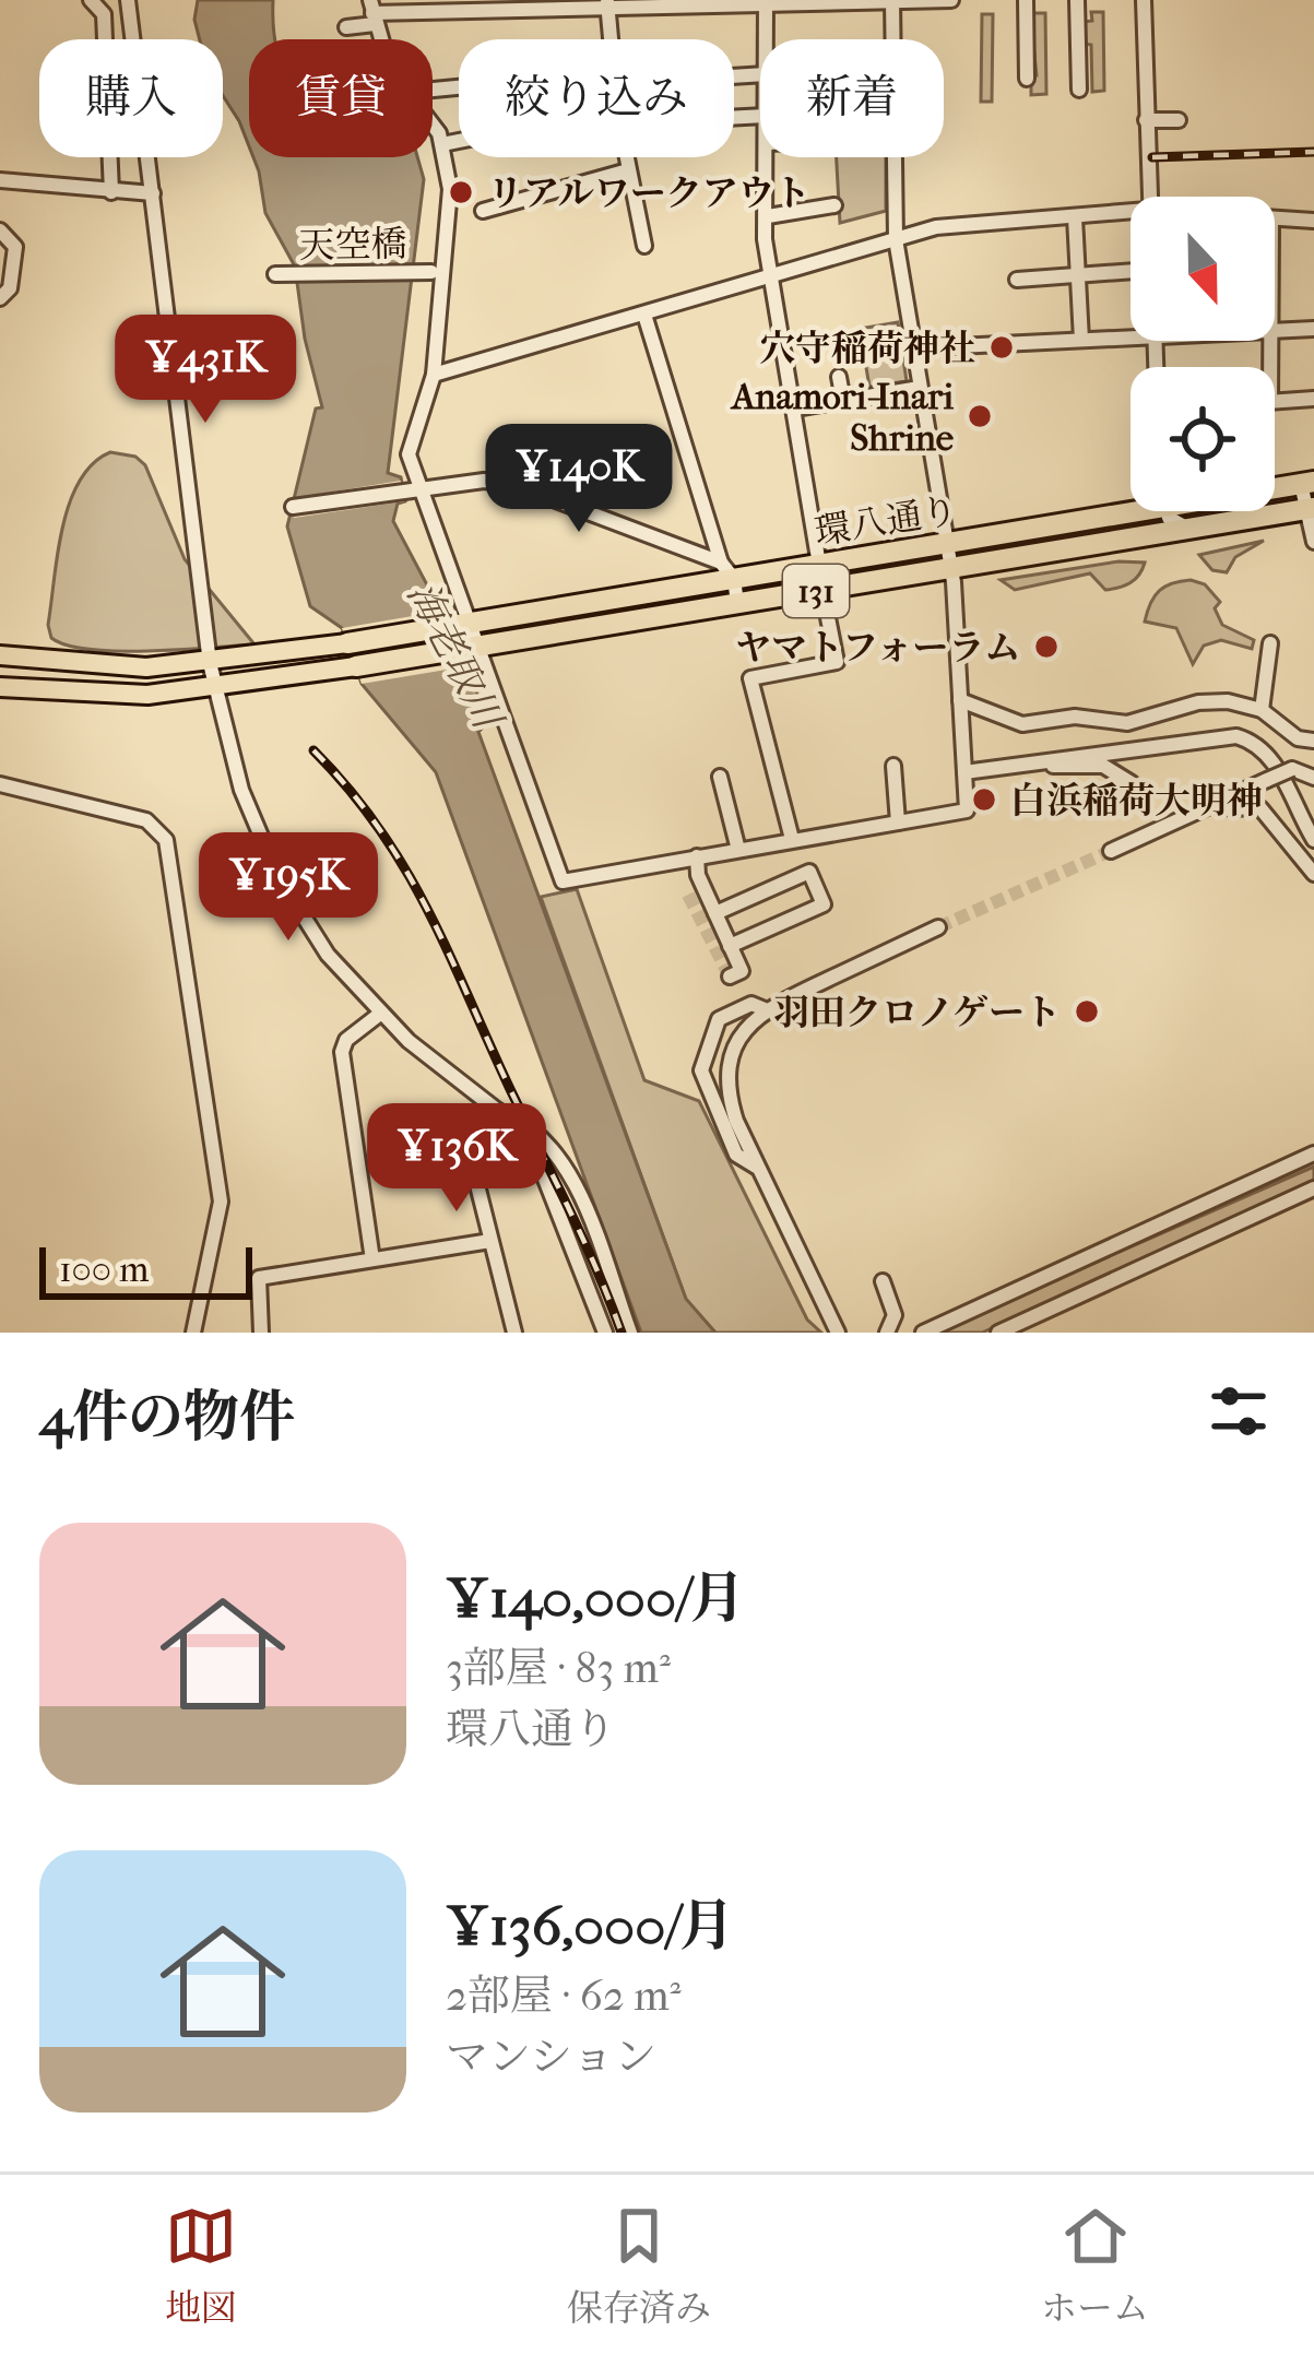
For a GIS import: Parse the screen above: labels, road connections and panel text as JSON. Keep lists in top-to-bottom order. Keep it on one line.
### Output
{"streets":{"highway":["環八通り","131"],"street":["天空橋"]},"water":["海老取川"],"places":["リアルワークアウト","穴守稲荷神社","Anamori-Inari Shrine","ヤマトフォーラム","白浜稲荷大明神","羽田クロノゲート"],"scale_bar":"100 m","north":"bottom","page":{"chip":["購入","賃貸","絞り込み","新着"],"price":["¥431K","¥140K","¥195K","¥136K"],"scale":"100 m","heading":"4件の物件","list":[{"name":"¥140,000/月","note":"3部屋 · 83 m² · 環八通り"},{"name":"¥136,000/月","note":"2部屋 · 62 m² · マンション"}],"tabs":["地図","保存済み","ホーム"]}}
